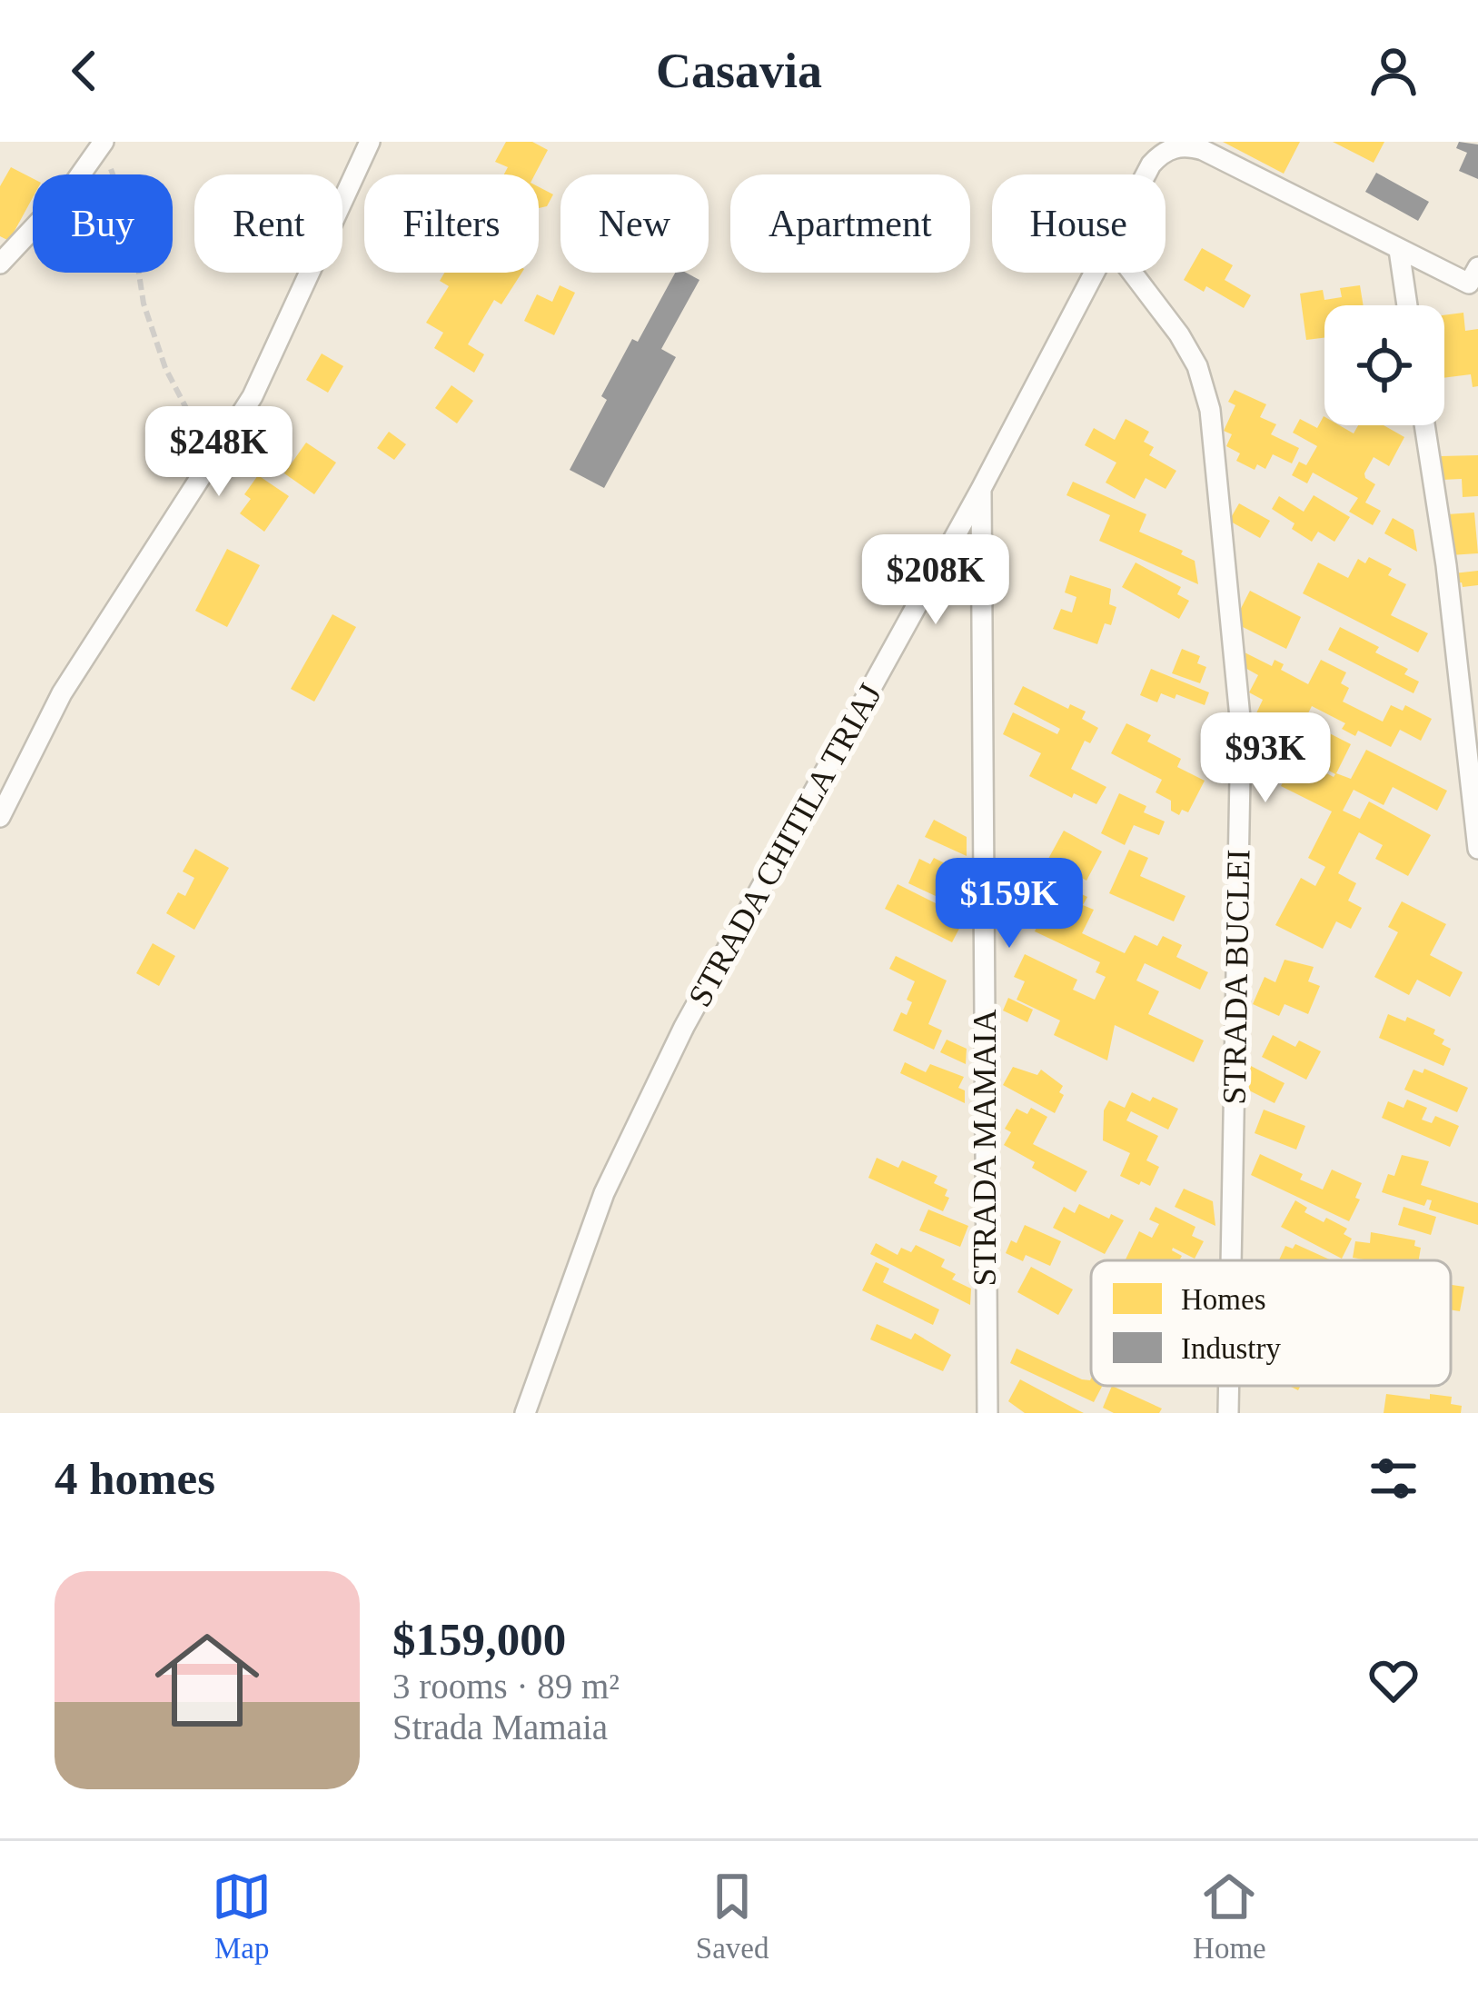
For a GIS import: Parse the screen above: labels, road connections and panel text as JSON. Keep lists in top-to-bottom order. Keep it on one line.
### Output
{"streets":{"street":["STRADA CHITILA TRIAJ","STRADA BUCLEI","STRADA MAMAIA"]},"crossings":[["STRADA CHITILA TRIAJ","STRADA MAMAIA"]],"legend":["Homes","Industry"],"page":{"header":"Casavia","chip":["Buy","Rent","Filters","New","Apartment","House"],"price":["$248K","$208K","$93K","$159K"],"heading":"4 homes","list":[{"name":"$159,000","note":"3 rooms · 89 m² · Strada Mamaia"}],"tabs":["Map","Saved","Home"]}}
